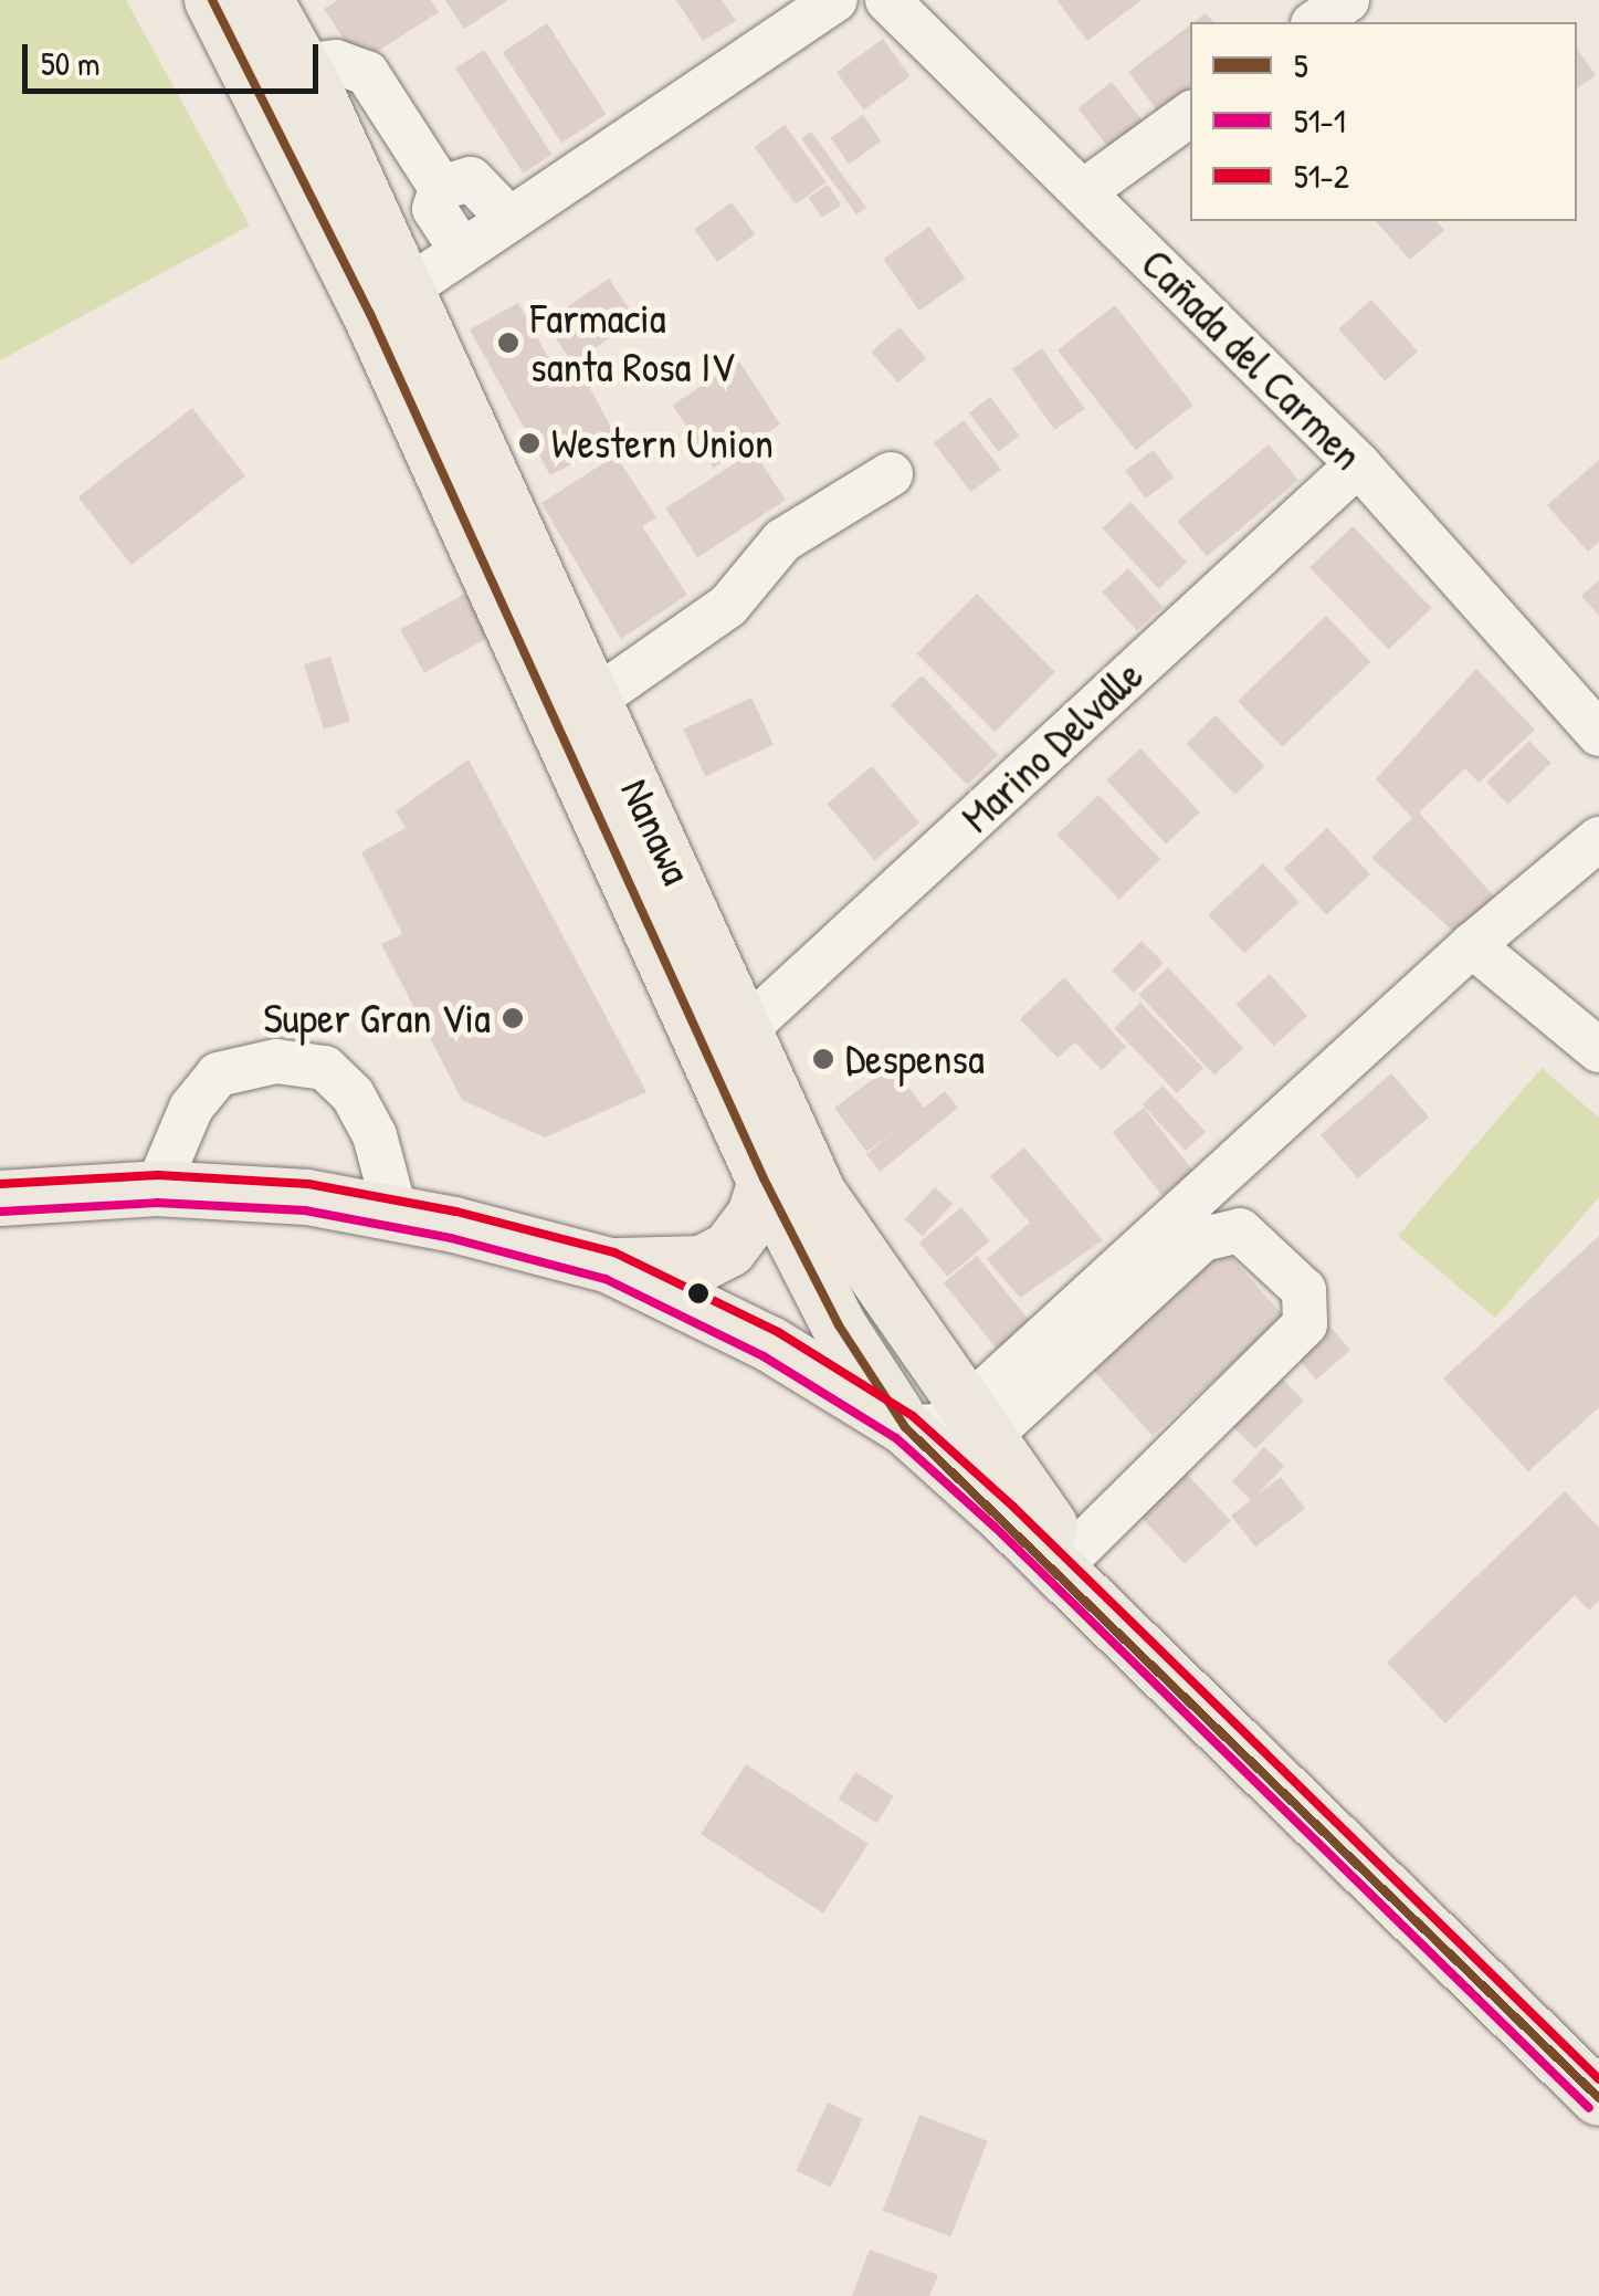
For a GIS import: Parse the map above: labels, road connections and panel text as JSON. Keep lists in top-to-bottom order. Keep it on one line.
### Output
{"streets":{"main road":["Nanawa"],"street":["Cañada del Carmen","Marino Delvalle"]},"crossings":[["Cañada del Carmen","Marino Delvalle"],["Marino Delvalle","Nanawa"]],"places":["Farmacia santa Rosa IV","Western Union","Super Gran Via","Despensa"],"lines":["transit line 5","transit line 51-2","transit line 51-1"],"legend":["5","51-1","51-2"],"scale_bar":"50 m"}
